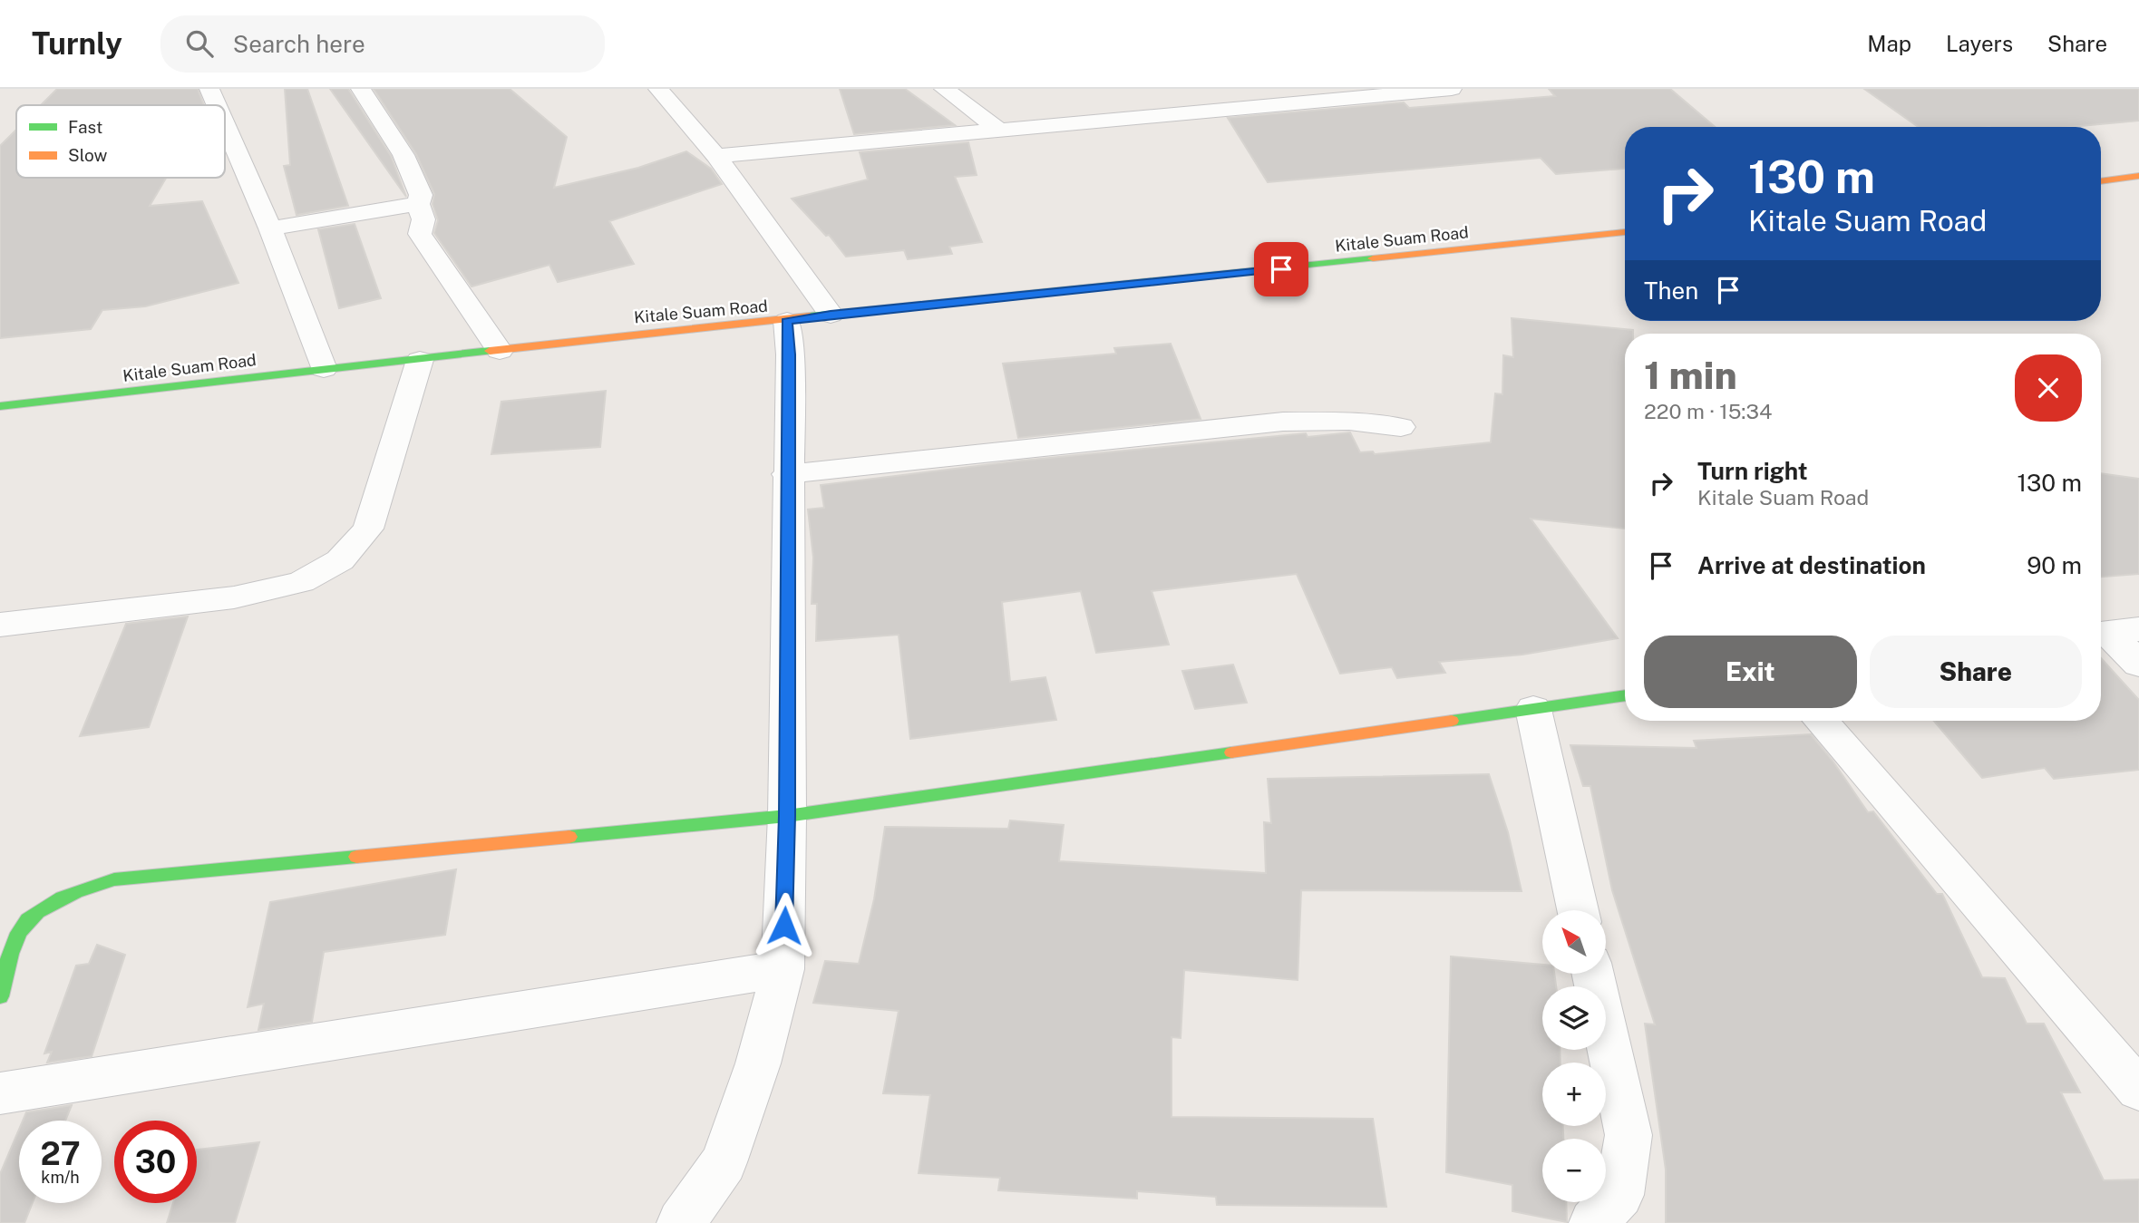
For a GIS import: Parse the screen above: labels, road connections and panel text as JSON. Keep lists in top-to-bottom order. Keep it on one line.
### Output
{"streets":{"main road":["Kitale Suam Road"]},"legend":["Fast","Slow"],"north":"top left","page":{"header":"Turnly","search":"Search here","nav":["Map","Layers","Share"],"turn":["130 m","Kitale Suam Road"],"then":"Then","heading":["1 min","220 m · 15:34"],"list":[{"name":"Turn right","note":"Kitale Suam Road","value":"130 m"},{"name":"Arrive at destination","value":"90 m"}],"buttons":["Exit","Share"],"map_buttons":["+","−"],"speed":"27 km/h","limit":"30"}}
